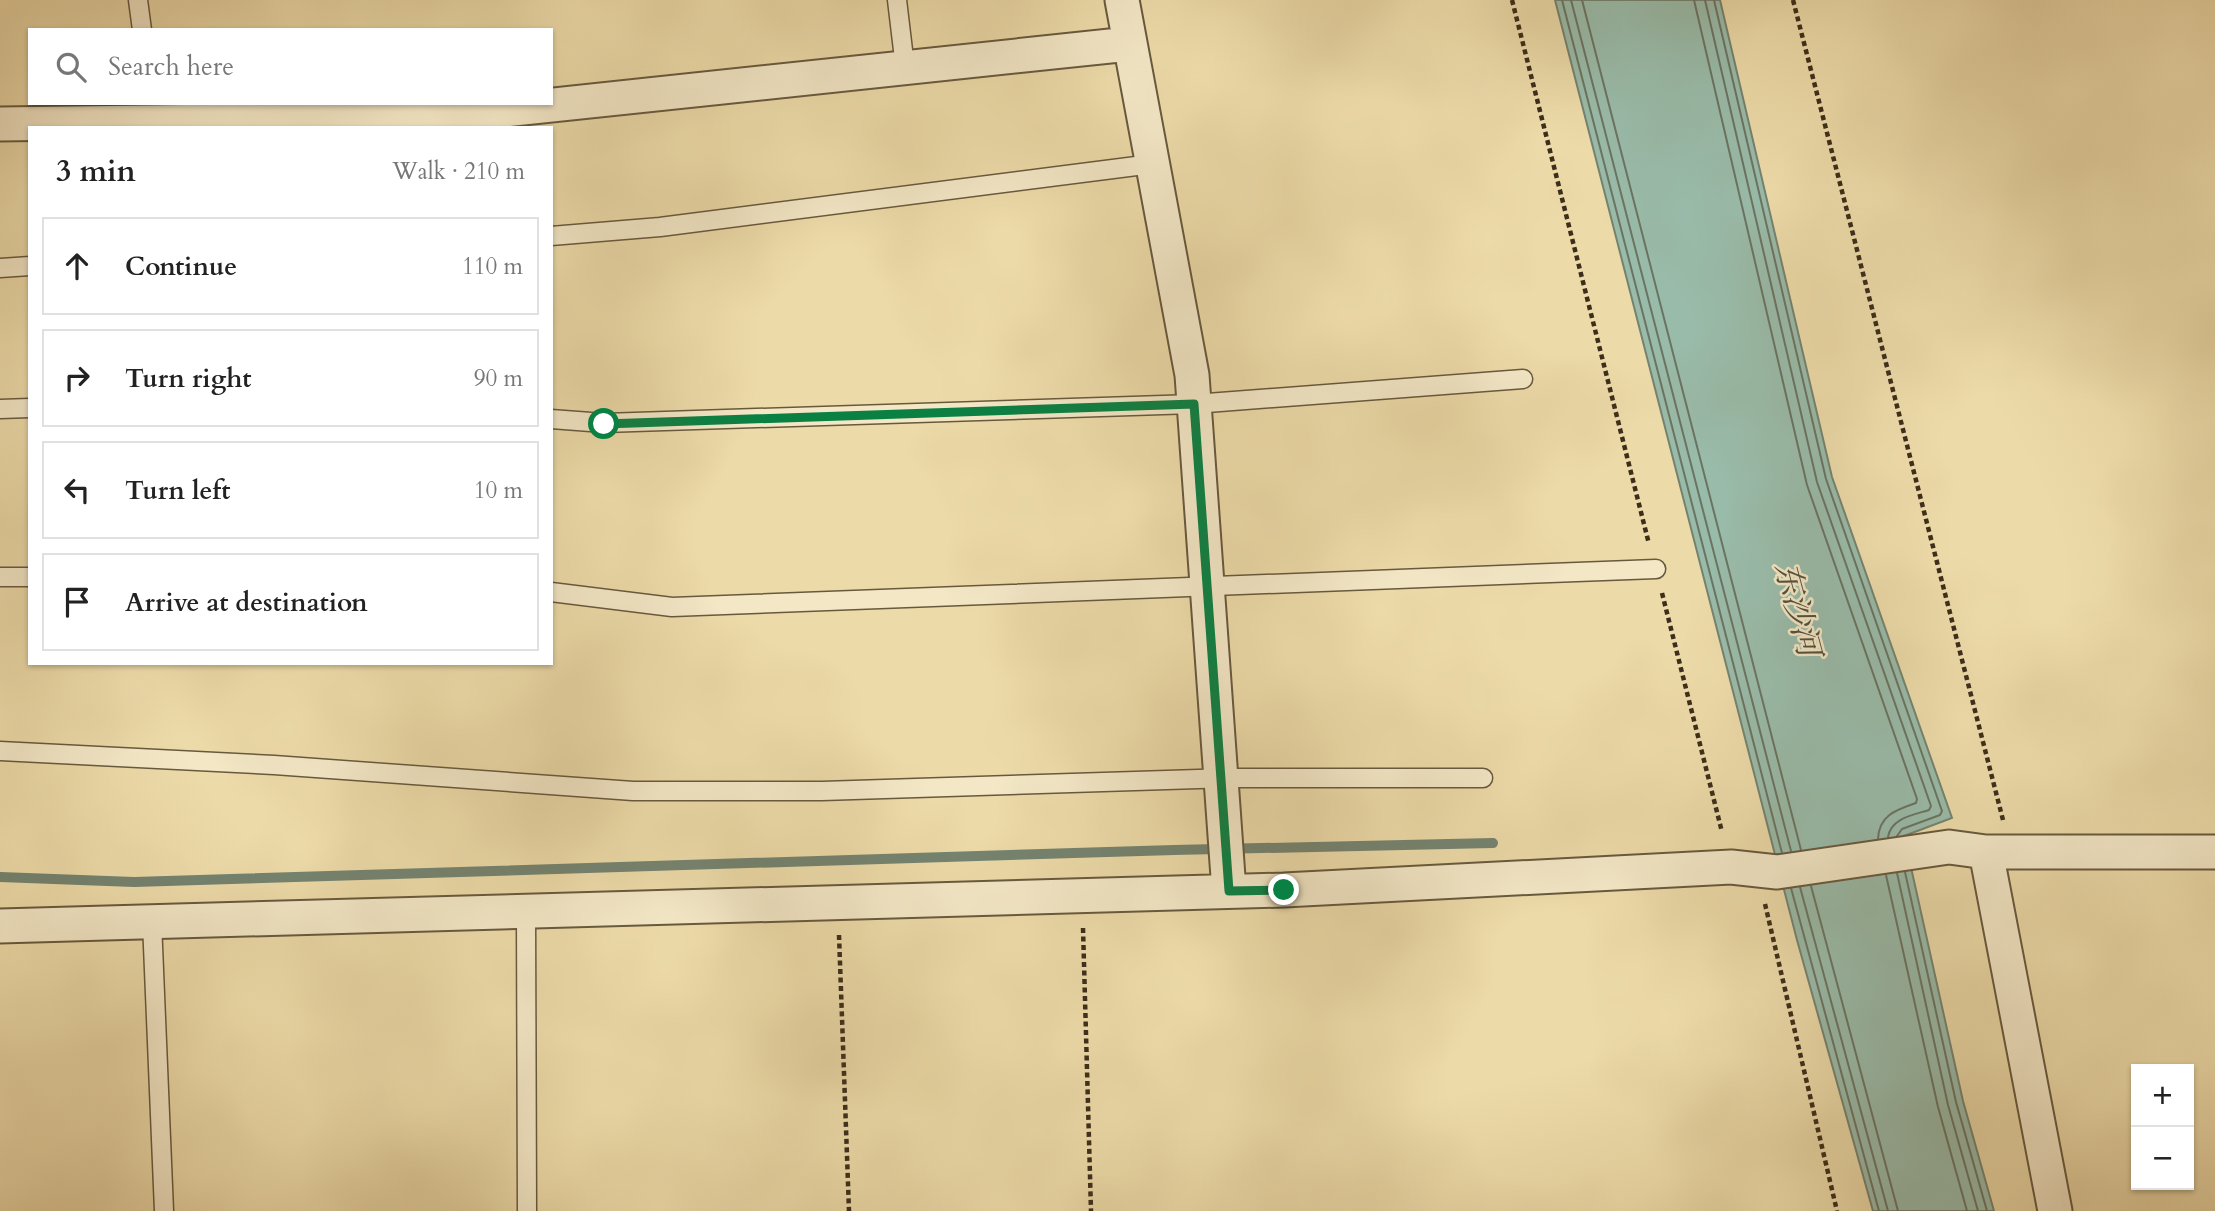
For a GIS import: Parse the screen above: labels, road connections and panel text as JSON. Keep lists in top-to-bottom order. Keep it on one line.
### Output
{"water":["东沙河"],"page":{"search":"Search here","heading":["3 min","Walk · 210 m"],"list":[["Continue","110 m"],["Turn right","90 m"],["Turn left","10 m"],"Arrive at destination"],"map_buttons":["+","−"]}}
